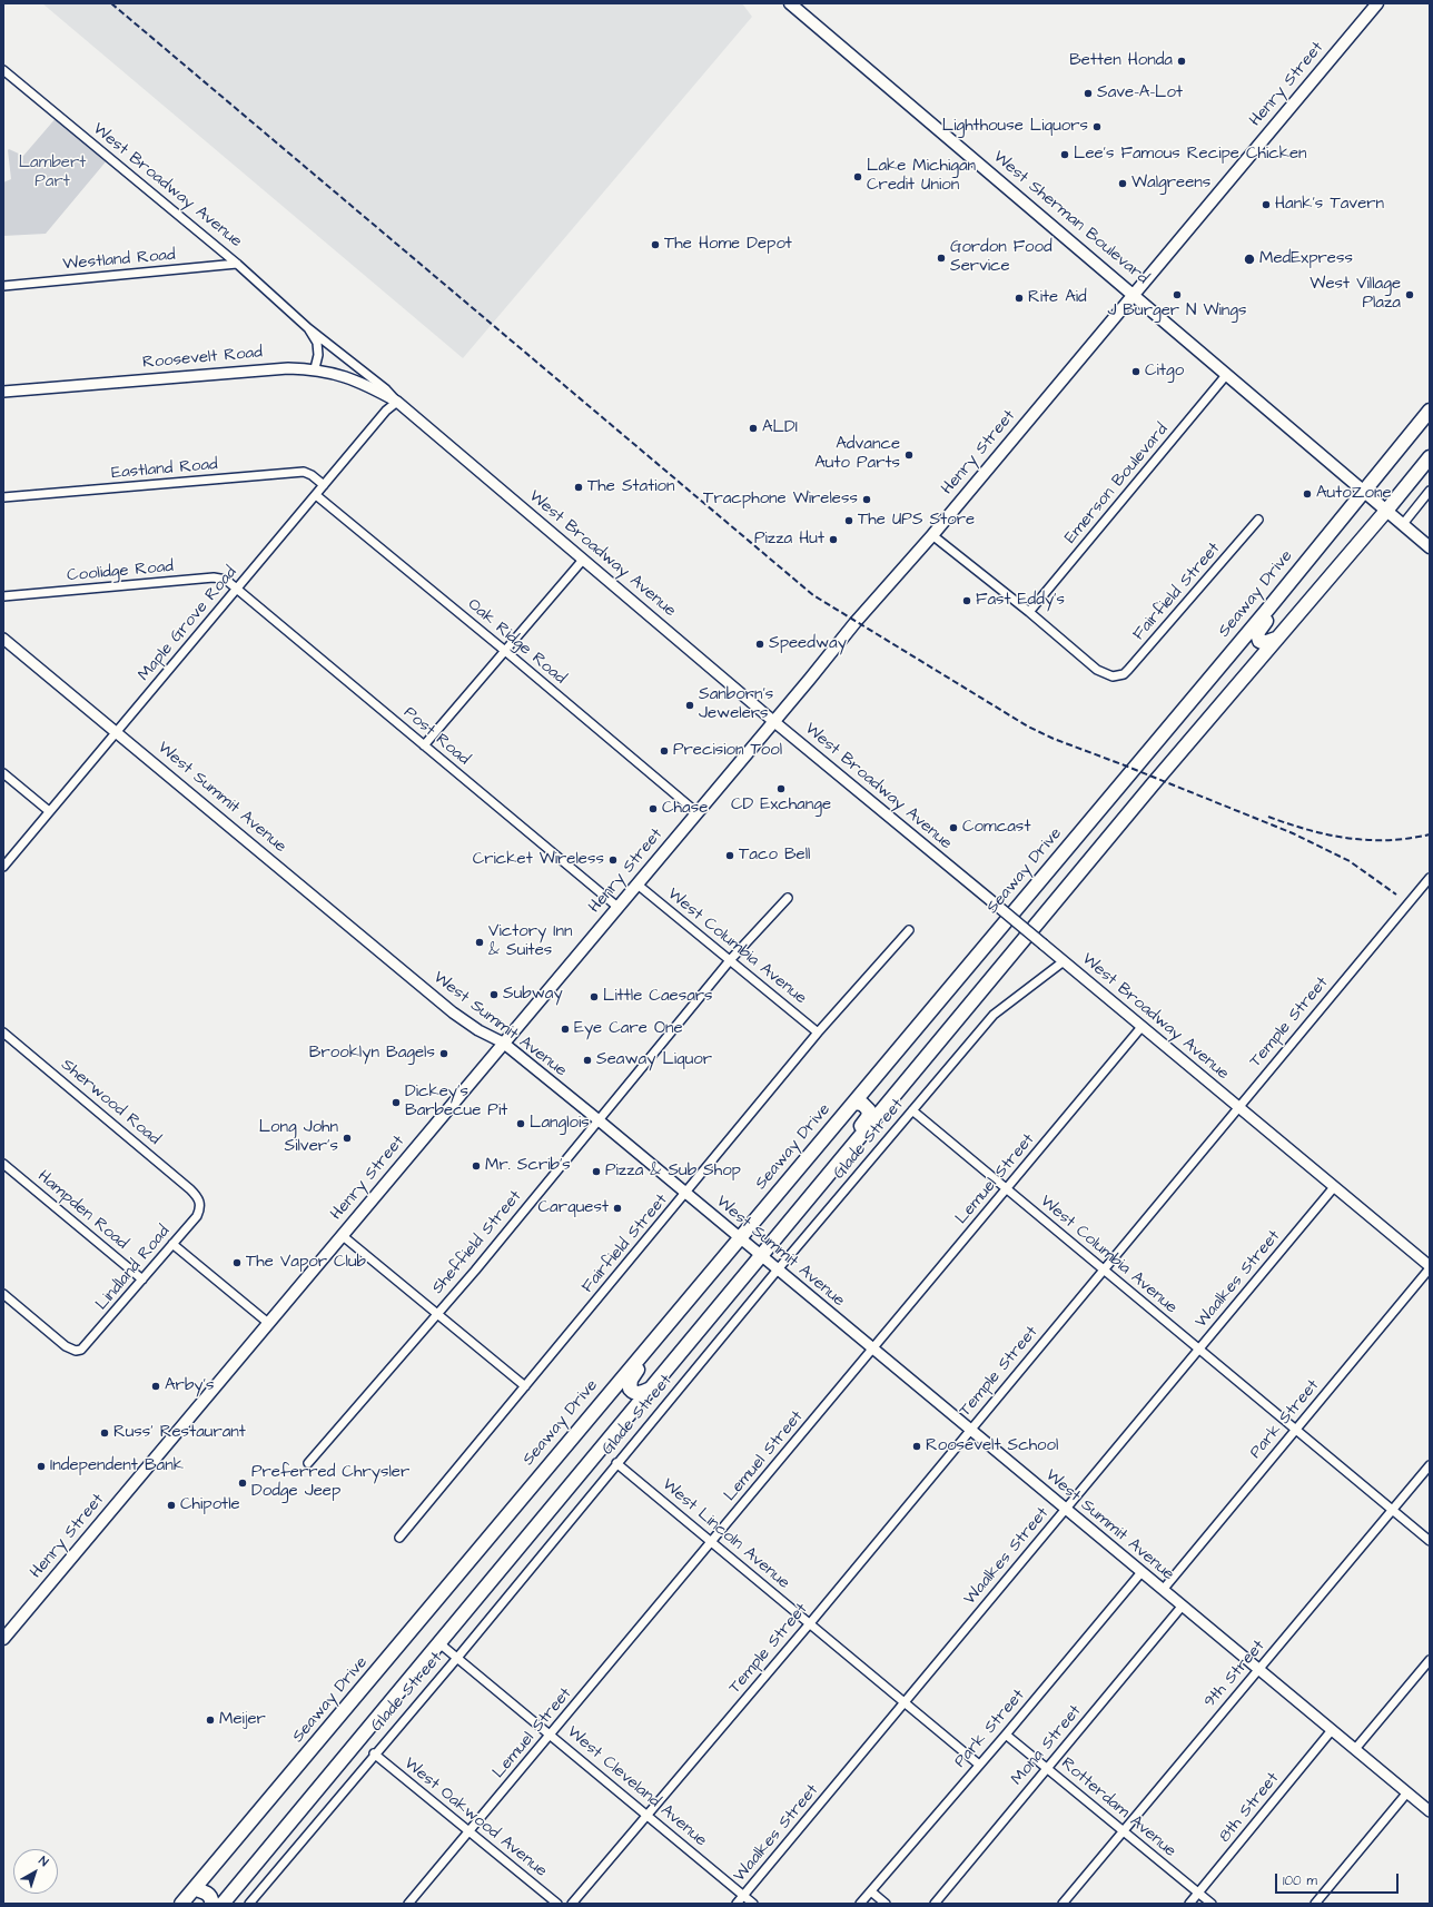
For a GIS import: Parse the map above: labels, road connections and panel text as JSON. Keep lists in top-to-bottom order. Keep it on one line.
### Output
{"streets":{"highway":["Seaway Drive"],"main road":["Henry Street","West Sherman Boulevard"],"street":["West Broadway Avenue","Westland Road","Roosevelt Road","Eastland Road","Emerson Boulevard","Coolidge Road","Fairfield Street","Maple Grove Road","Oak Ridge Road","Post Road","West Summit Avenue","West Columbia Avenue","Temple Street","Sherwood Road","Glade Street","Lemuel Street","Hampden Road","Sheffield Street","Lindland Road","Waalkes Street","Park Street","West Lincoln Avenue","9th Street","Mona Street","West Cleveland Avenue","Rotterdam Avenue","8th Street","West Oakwood Avenue"]},"crossings":[["Henry Street","West Broadway Avenue"],["Henry Street","West Sherman Boulevard"],["Henry Street","Oak Ridge Road"],["Henry Street","Post Road"],["Henry Street","West Summit Avenue"],["Henry Street","West Columbia Avenue"],["West Broadway Avenue","Westland Road"],["West Broadway Avenue","Roosevelt Road"],["West Broadway Avenue","Maple Grove Road"],["West Broadway Avenue","Temple Street"],["West Broadway Avenue","Glade Street"],["West Broadway Avenue","Lemuel Street"],["West Broadway Avenue","Waalkes Street"],["West Broadway Avenue","Park Street"],["West Sherman Boulevard","Emerson Boulevard"],["West Sherman Boulevard","Seaway Drive"],["Roosevelt Road","Maple Grove Road"],["Eastland Road","Maple Grove Road"],["Emerson Boulevard","Fairfield Street"],["Coolidge Road","Maple Grove Road"],["Coolidge Road","Post Road"],["Fairfield Street","West Summit Avenue"],["Fairfield Street","West Columbia Avenue"],["Seaway Drive","West Summit Avenue"],["Maple Grove Road","Oak Ridge Road"],["Maple Grove Road","Post Road"],["Maple Grove Road","West Summit Avenue"],["West Summit Avenue","Temple Street"],["West Summit Avenue","Glade Street"],["West Summit Avenue","Lemuel Street"],["West Summit Avenue","Sheffield Street"],["West Summit Avenue","Waalkes Street"],["West Summit Avenue","Park Street"],["West Summit Avenue","9th Street"],["West Summit Avenue","Mona Street"],["West Summit Avenue","8th Street"],["West Columbia Avenue","Temple Street"],["West Columbia Avenue","Glade Street"],["West Columbia Avenue","Lemuel Street"],["West Columbia Avenue","Sheffield Street"],["West Columbia Avenue","Waalkes Street"],["West Columbia Avenue","Park Street"],["West Columbia Avenue","9th Street"],["Temple Street","West Lincoln Avenue"],["Temple Street","West Cleveland Avenue"],["Sherwood Road","Lindland Road"],["Glade Street","West Lincoln Avenue"],["Glade Street","West Cleveland Avenue"],["Glade Street","West Oakwood Avenue"],["Lemuel Street","West Lincoln Avenue"],["Lemuel Street","West Cleveland Avenue"],["Lemuel Street","West Oakwood Avenue"],["Hampden Road","Lindland Road"],["Waalkes Street","West Lincoln Avenue"],["Waalkes Street","West Cleveland Avenue"],["Park Street","West Lincoln Avenue"],["Park Street","Rotterdam Avenue"],["9th Street","Rotterdam Avenue"],["Mona Street","Rotterdam Avenue"],["Rotterdam Avenue","8th Street"]],"parks":["Lambert Part"],"places":["Betten Honda","Save-A-Lot","Lighthouse Liquors","Lee's Famous Recipe Chicken","Lake Michigan Credit Union","Walgreens","Hank's Tavern","The Home Depot","Gordon Food Service","MedExpress","J Burger N Wings","West Village Plaza","Rite Aid","Citgo","ALDI","Advance Auto Parts","The Station","AutoZone","Tracphone Wireless","The UPS Store","Pizza Hut","Fast Eddy's","Speedway","Sanborn's Jewelers","Precision Tool","CD Exchange","Chase","Comcast","Taco Bell","Cricket Wireless","Victory Inn & Suites","Subway","Little Caesars","Eye Care One","Brooklyn Bagels","Seaway Liquor","Dickey's Barbecue Pit","Langlois","Long John Silver's","Mr. Scrib's","Pizza & Sub Shop","Carquest","The Vapor Club","Arby's","Russ' Restaurant","Roosevelt School","Independent Bank","Preferred Chrysler Dodge Jeep","Chipotle","Meijer"],"scale_bar":"100 m","north":"top right"}
